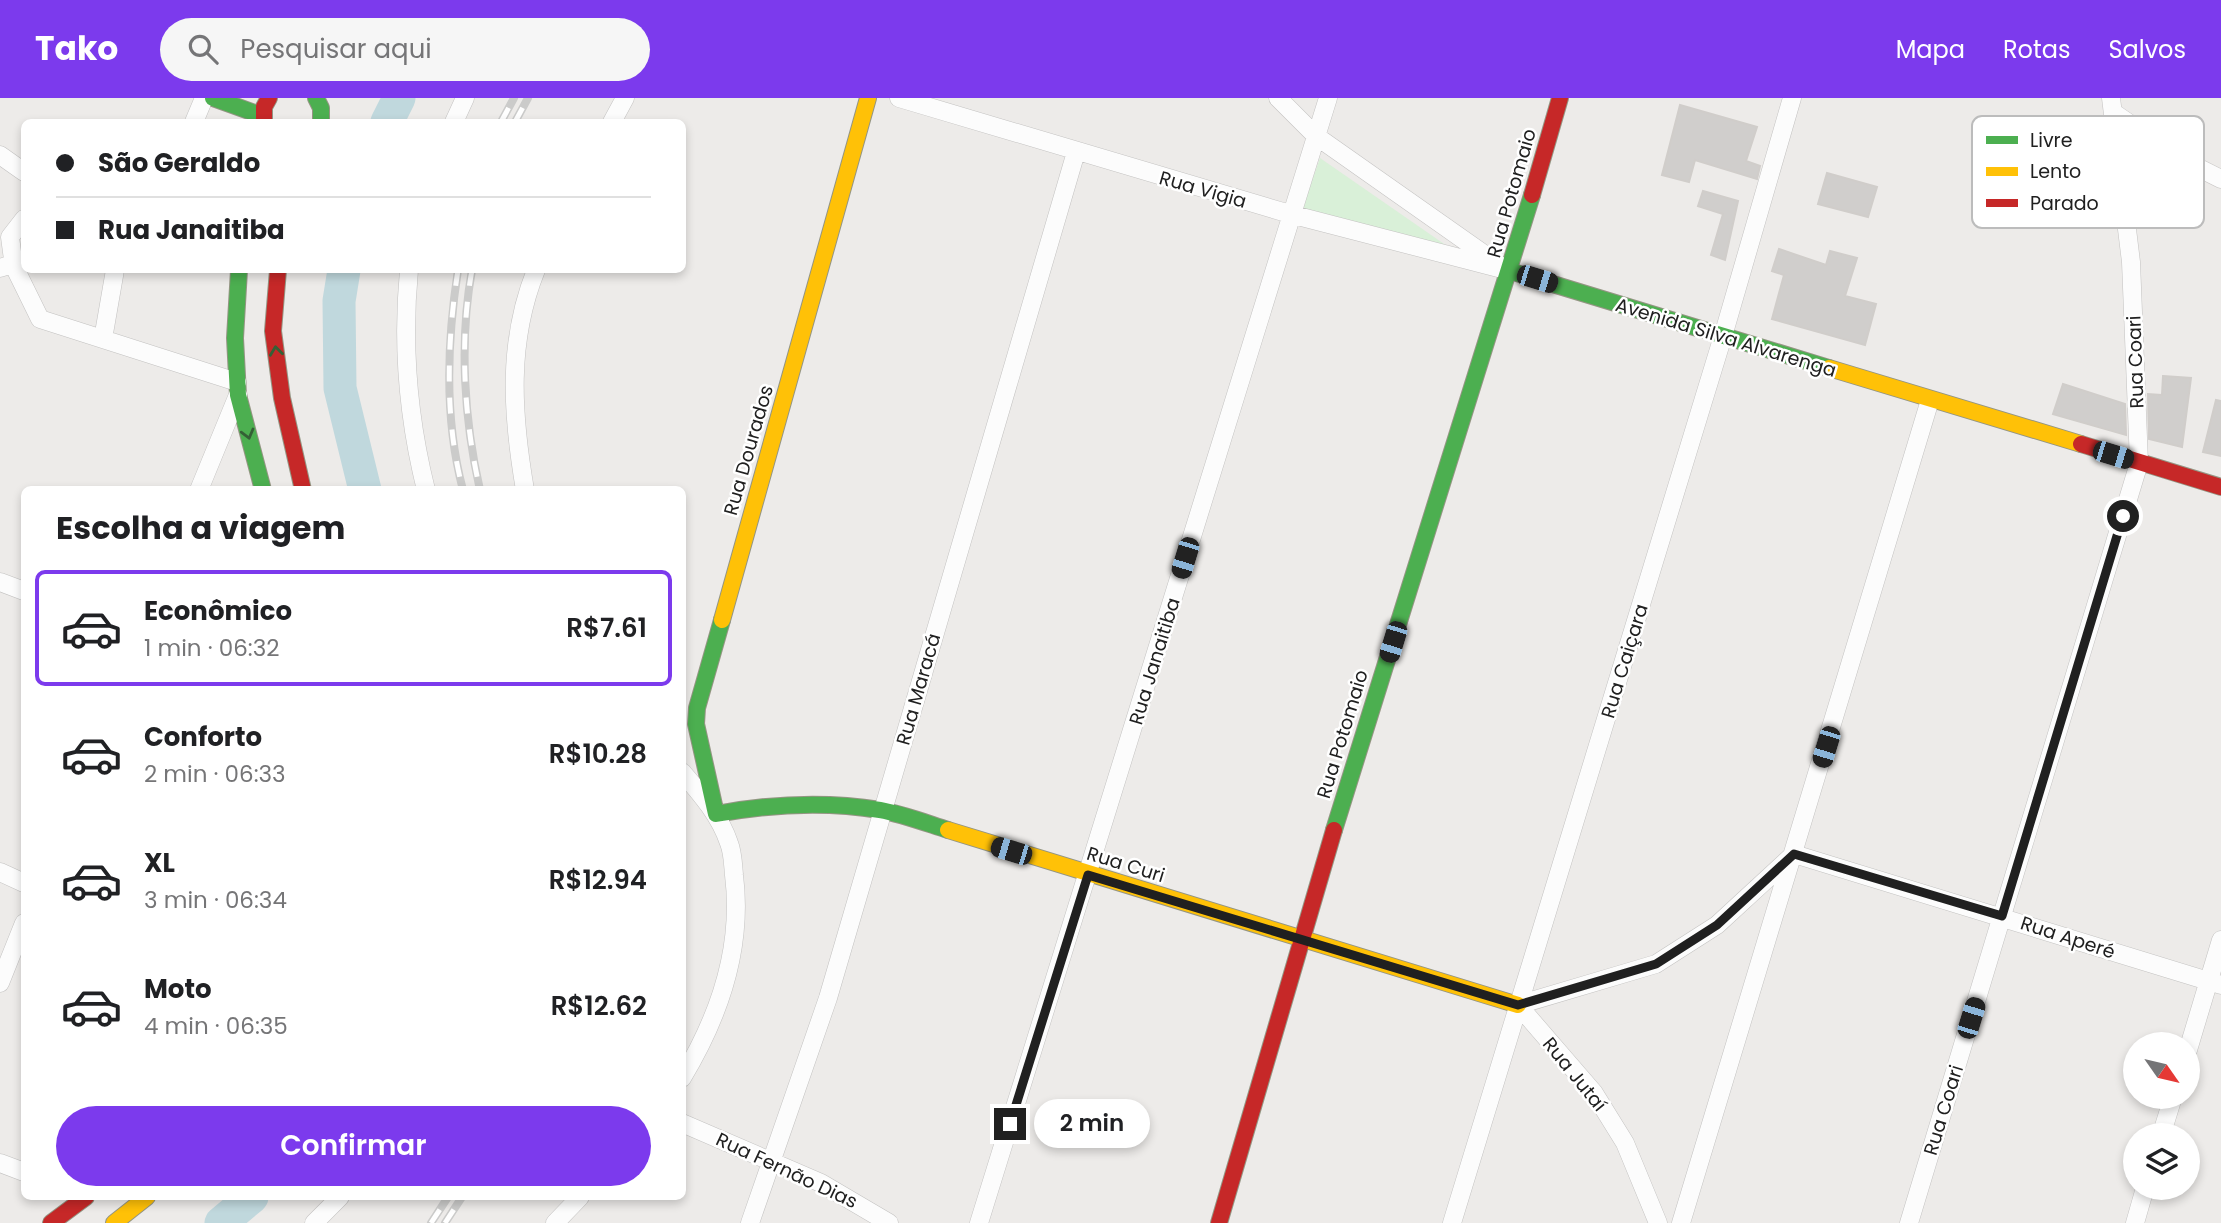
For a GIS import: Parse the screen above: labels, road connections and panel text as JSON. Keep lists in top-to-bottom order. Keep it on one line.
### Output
{"streets":{"street":["Rua Vigia","Rua Potomaio","Avenida Silva Alvarenga","Rua Coari","Rua Dourados","Rua Janaitiba","Rua Caiçara","Rua Maracá","Rua Curi","Rua Aperé","Rua Jutaí","Rua Fernão Dias"]},"crossings":[["Rua Vigia","Rua Potomaio"],["Rua Vigia","Avenida Silva Alvarenga"],["Rua Vigia","Rua Janaitiba"],["Rua Vigia","Rua Maracá"],["Rua Potomaio","Avenida Silva Alvarenga"],["Rua Potomaio","Rua Curi"],["Avenida Silva Alvarenga","Rua Coari"],["Avenida Silva Alvarenga","Rua Janaitiba"],["Avenida Silva Alvarenga","Rua Caiçara"],["Rua Coari","Rua Aperé"],["Rua Dourados","Rua Curi"],["Rua Janaitiba","Rua Curi"],["Rua Caiçara","Rua Curi"],["Rua Caiçara","Rua Jutaí"],["Rua Maracá","Rua Curi"],["Rua Maracá","Rua Fernão Dias"],["Rua Curi","Rua Jutaí"]],"legend":["Livre","Lento","Parado"],"north":"bottom right","page":{"header":"Tako","search":"Pesquisar aqui","nav":["Mapa","Rotas","Salvos"],"banner":["São Geraldo","Rua Janaitiba"],"heading":"Escolha a viagem","list":[{"name":"Econômico","note":"1 min · 06:32","value":"R$7.61"},{"name":"Conforto","note":"2 min · 06:33","value":"R$10.28"},{"name":"XL","note":"3 min · 06:34","value":"R$12.94"},{"name":"Moto","note":"4 min · 06:35","value":"R$12.62"}],"buttons":"Confirmar","bubble":"2 min"}}
